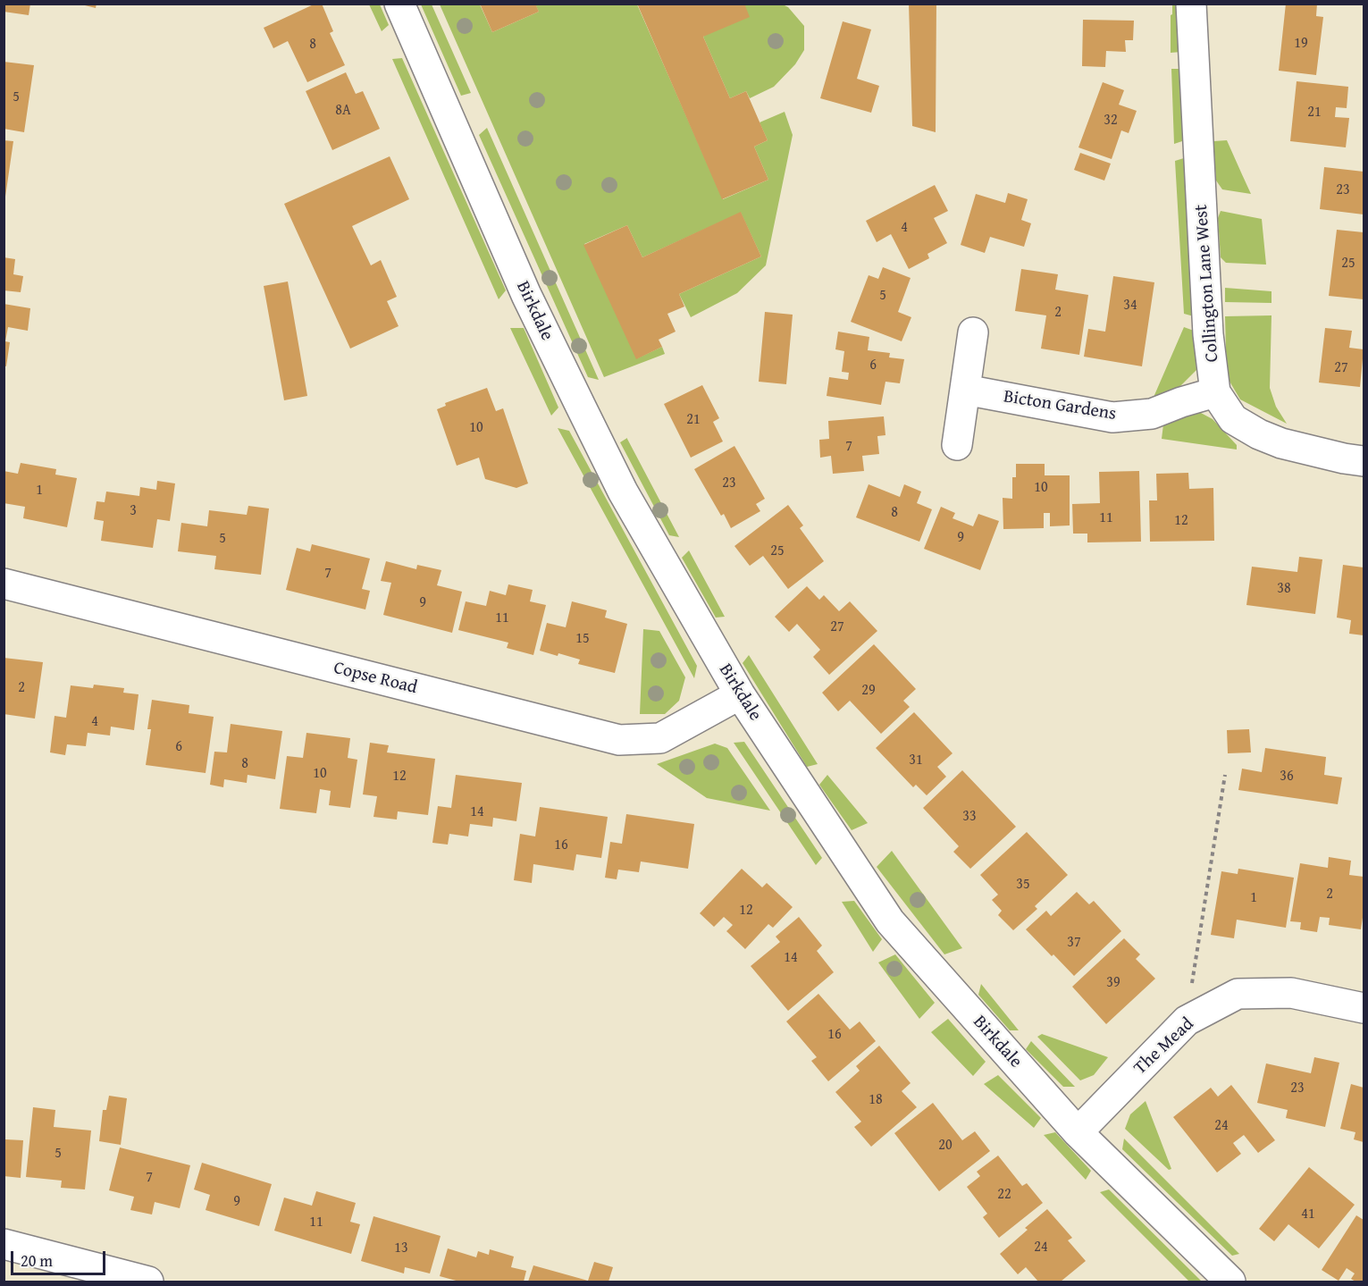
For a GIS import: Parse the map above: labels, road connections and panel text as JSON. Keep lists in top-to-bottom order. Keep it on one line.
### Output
{"streets":{"street":["Collington Lane West","Birkdale","Bicton Gardens","Copse Road","The Mead"]},"crossings":[["Collington Lane West","Bicton Gardens"],["Birkdale","Copse Road"],["Birkdale","The Mead"]],"house_numbers":["19","8","5","8A","21","32","23","4","25","5","34","2","6","27","21","10","7","23","10","1","3","8","11","12","9","5","25","7","38","9","11","27","15","2","29","4","6","31","8","10","12","36","14","33","16","35","2","1","12","37","14","39","16","23","18","24","20","5","7","22","9","41","11","24","13"],"scale_bar":"20 m"}
